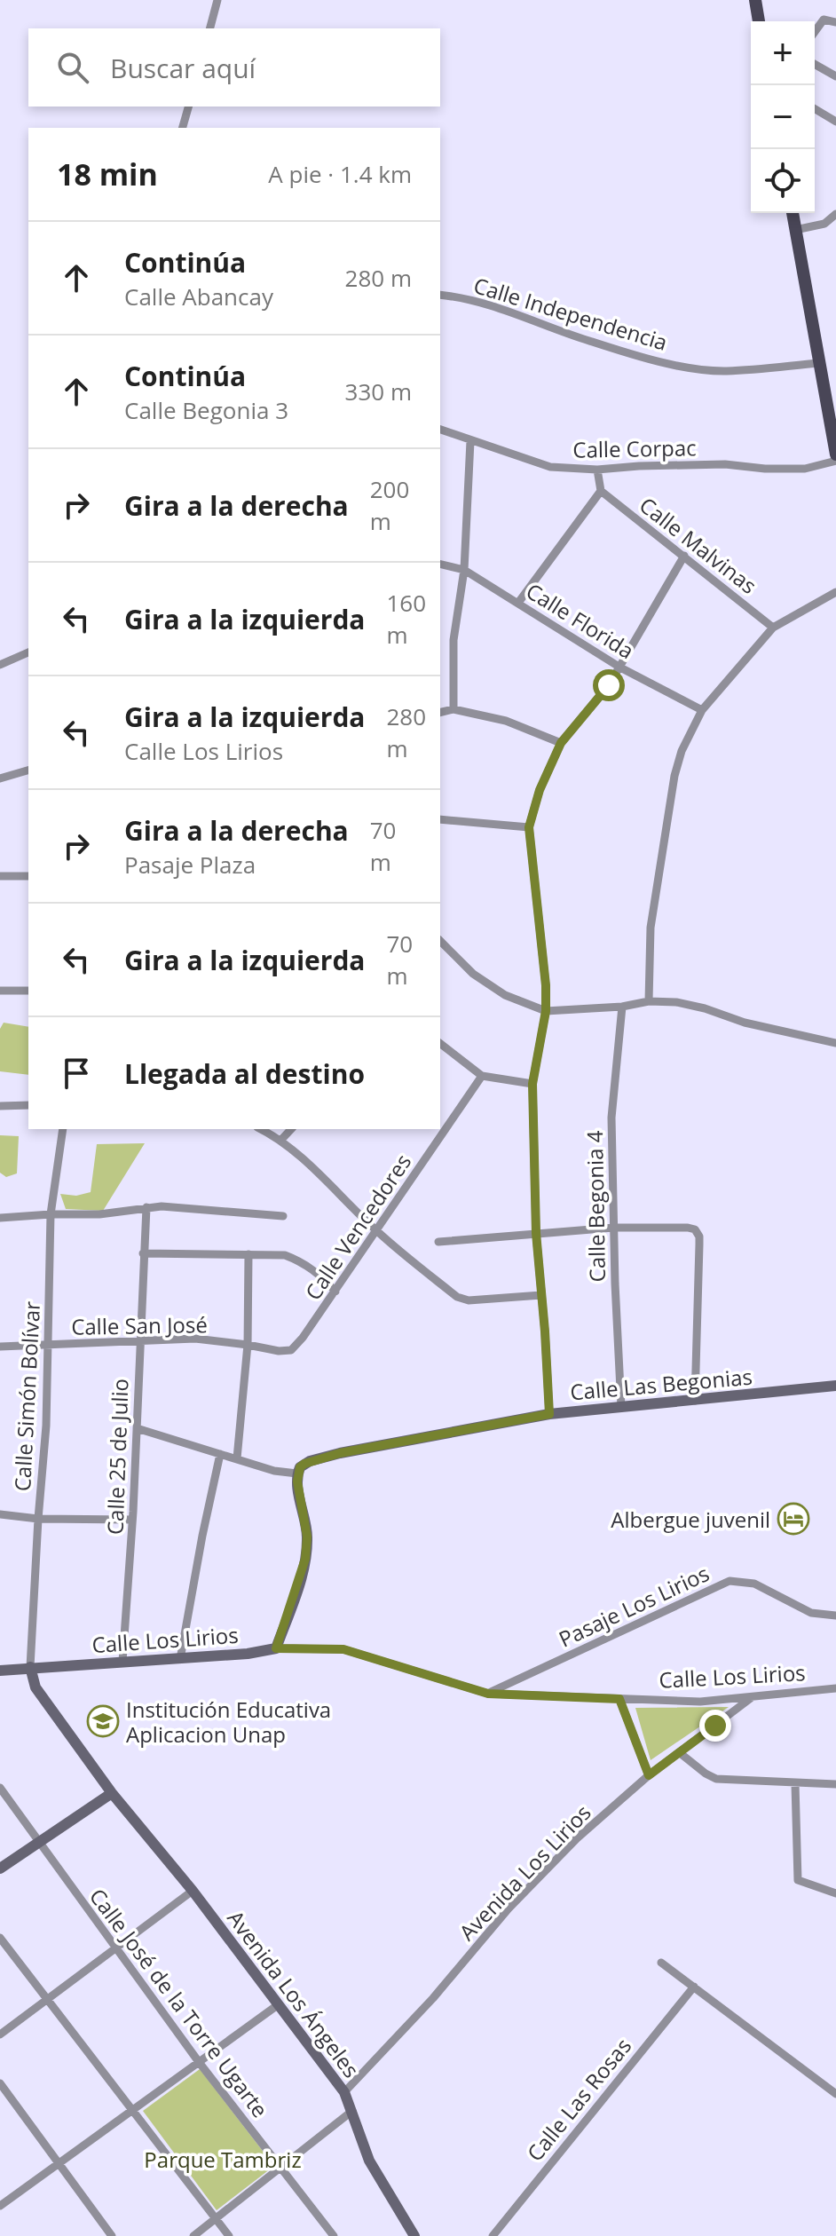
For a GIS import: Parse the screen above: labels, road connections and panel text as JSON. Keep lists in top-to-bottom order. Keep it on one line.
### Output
{"streets":{"street":["Calle Independencia","Calle Corpac","Calle Malvinas","Calle Florida","Calle Begonia 4","Calle Vencedores","Calle San José","Calle Las Begonias","Calle Simón Bolívar","Calle 25 de Julio","Pasaje Los Lirios","Calle Los Lirios","Avenida Los Lirios","Avenida Los Ángeles","Calle José de la Torre Ugarte","Calle Las Rosas"]},"crossings":[["Calle Begonia 4","Calle Las Begonias"],["Calle Vencedores","Calle San José"],["Calle San José","Calle Simón Bolívar"],["Calle San José","Calle 25 de Julio"],["Calle Simón Bolívar","Calle Los Lirios"],["Calle Simón Bolívar","Avenida Los Ángeles"],["Calle 25 de Julio","Calle Los Lirios"],["Pasaje Los Lirios","Calle Los Lirios"],["Calle Los Lirios","Avenida Los Lirios"],["Calle Los Lirios","Avenida Los Ángeles"],["Avenida Los Lirios","Avenida Los Ángeles"]],"parks":["Parque Tambriz"],"places":{"hotel":["Albergue juvenil"],"school or university":["Institución Educativa Aplicacion Unap"]},"page":{"map_buttons":["+","−"],"search":"Buscar aquí","heading":["18 min","A pie · 1.4 km"],"list":[["Continúa","Calle Abancay","280 m"],["Continúa","Calle Begonia 3","330 m"],["Gira a la derecha","200 m"],["Gira a la izquierda","160 m"],["Gira a la izquierda","Calle Los Lirios","280 m"],["Gira a la derecha","Pasaje Plaza","70 m"],["Gira a la izquierda","70 m"],"Llegada al destino"]}}
